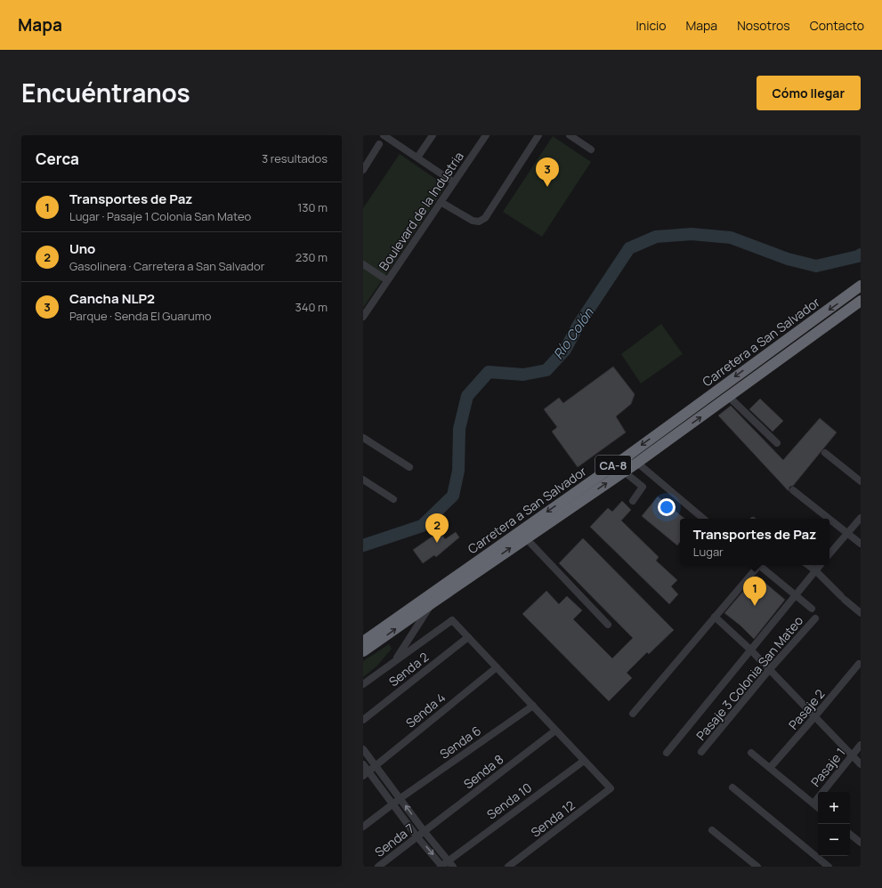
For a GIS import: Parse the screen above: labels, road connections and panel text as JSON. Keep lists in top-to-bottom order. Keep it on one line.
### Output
{"streets":{"highway":["Carretera a San Salvador","CA-8"],"street":["Boulevard de la Industria","Senda 2","Pasaje 3 Colonia San Mateo","Pasaje 2","Senda 4","Senda 6","Pasaje 1","Senda 8","Senda 10","Senda 12","Senda 7"]},"crossings":[["Senda 8","Senda 7"],["Senda 10","Senda 12"]],"water":["Río Colón"],"page":{"header":"Mapa","nav":["Inicio","Mapa","Nosotros","Contacto"],"title":"Encuéntranos","buttons":"Cómo llegar","heading":["Cerca","3 resultados"],"pins":["3","2","1"],"list":[{"mark":"1","name":"Transportes de Paz","note":"Lugar · Pasaje 1 Colonia San Mateo","value":"130 m"},{"mark":"2","name":"Uno","note":"Gasolinera · Carretera a San Salvador","value":"230 m"},{"mark":"3","name":"Cancha NLP2","note":"Parque · Senda El Guarumo","value":"340 m"}],"popup":["Transportes de Paz","Lugar"],"map_buttons":["+","−"]}}
